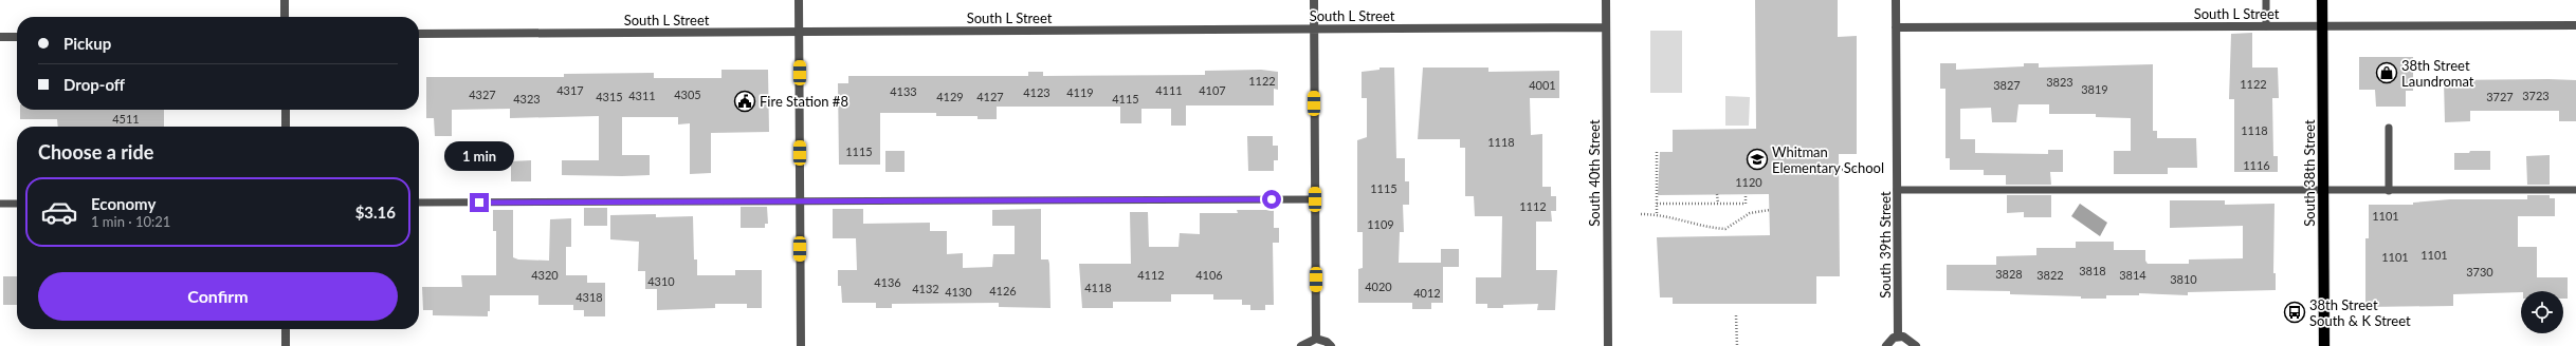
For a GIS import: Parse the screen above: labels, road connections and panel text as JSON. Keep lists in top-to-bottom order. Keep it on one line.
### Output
{"streets":{"main road":["South 38th Street"],"street":["South L Street","South 40th Street","South 39th Street"]},"crossings":[["South L Street","South 40th Street"],["South L Street","South 38th Street"],["South L Street","South 39th Street"]],"places":{"shop":["38th Street Laundromat"],"public building":["Fire Station #8"],"school or university":["Whitman Elementary School"],"bus stop":["38th Street South & K Street"]},"house_numbers":["1122","3823","1122","4001","3827","3819","4317","4111","4107","4133","4123","4119","4327","4305","4311","3723","4315","4129","4127","3727","4323","4115","4511","1118","1118","1115","1116","1120","1115","1112","1101","1109","1101","1101","3818","3730","3828","4320","4112","4106","3822","3814","3810","4310","4136","4020","4118","4132","4126","4130","4012","4318"],"page":{"banner":["Pickup","Drop-off"],"heading":"Choose a ride","bubble":"1 min","list":[{"name":"Economy","note":"1 min · 10:21","value":"$3.16"}],"buttons":"Confirm"}}
